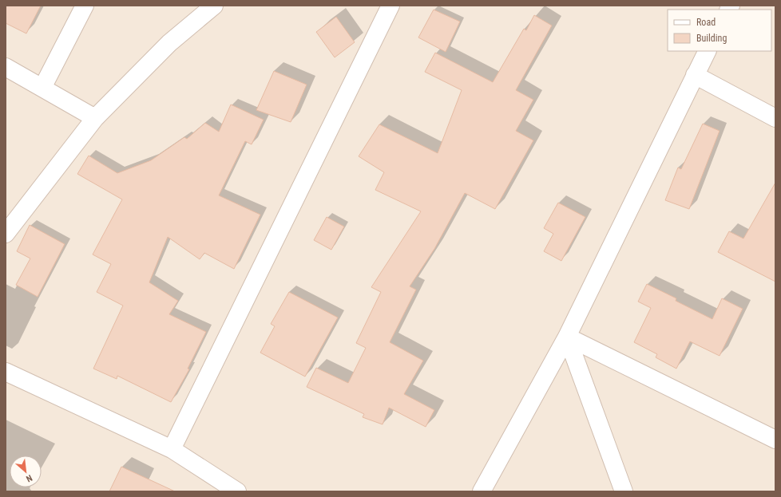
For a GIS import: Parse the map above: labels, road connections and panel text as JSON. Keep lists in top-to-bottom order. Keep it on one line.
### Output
{"legend":["Road","Building"],"north":"bottom right"}
